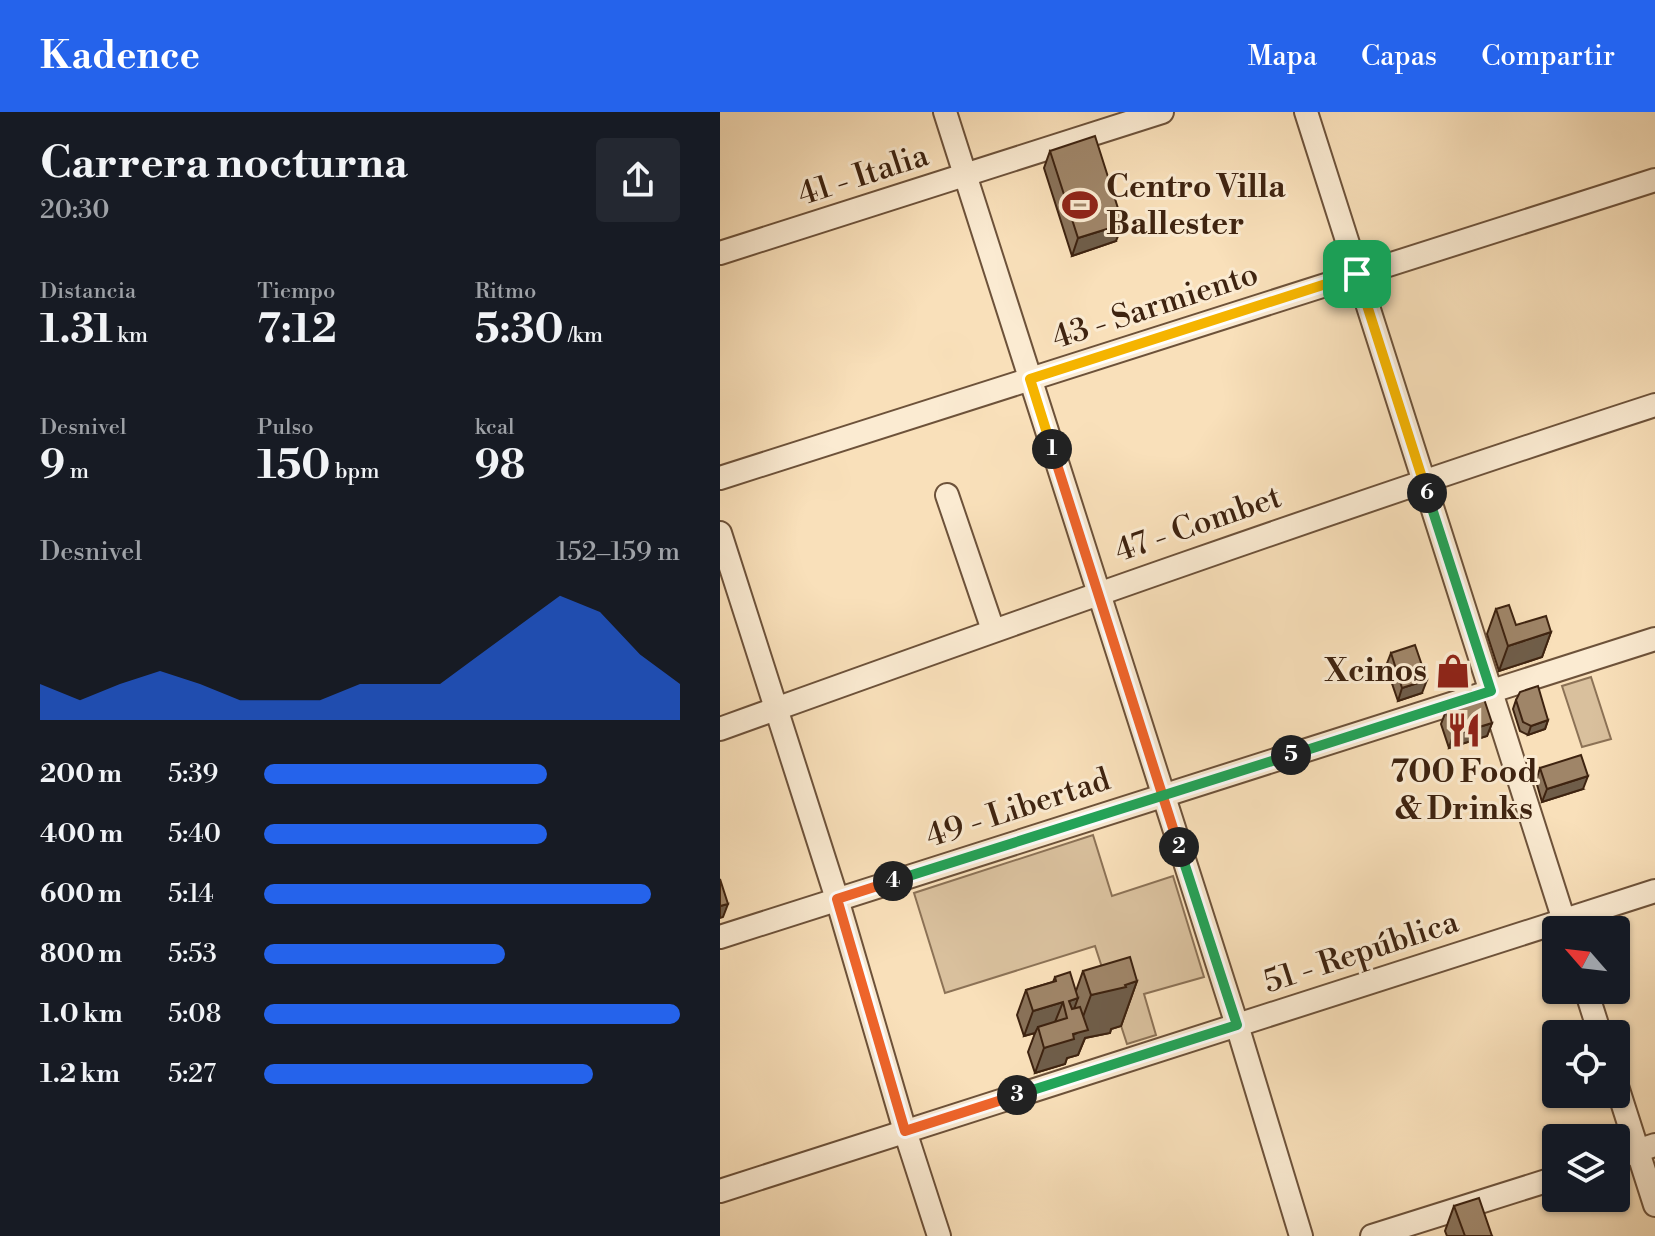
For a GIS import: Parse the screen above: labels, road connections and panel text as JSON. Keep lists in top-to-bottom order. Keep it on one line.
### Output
{"streets":{"street":["41 - Italia","43 - Sarmiento","47 - Combet","49 - Libertad","51 - República"]},"places":{"sports":["Centro Villa Ballester"],"shop":["Xcinos"],"restaurant":["700 Food & Drinks"]},"north":"top left","page":{"header":"Kadence","nav":["Mapa","Capas","Compartir"],"heading":["Carrera nocturna","20:30"],"stats":[["Distancia","1.31 km"],["Tiempo","7:12"],["Ritmo","5:30 /km"],["Desnivel","9 m"],["Pulso","150 bpm"],["kcal","98"]],"pins":["1","6","5","2","4","3"],"chart":["Desnivel","152–159 m"],"list":[{"name":"200 m","note":"5:39"},{"name":"400 m","note":"5:40"},{"name":"600 m","note":"5:14"},{"name":"800 m","note":"5:53"},{"name":"1.0 km","note":"5:08"},{"name":"1.2 km","note":"5:27"}]}}
